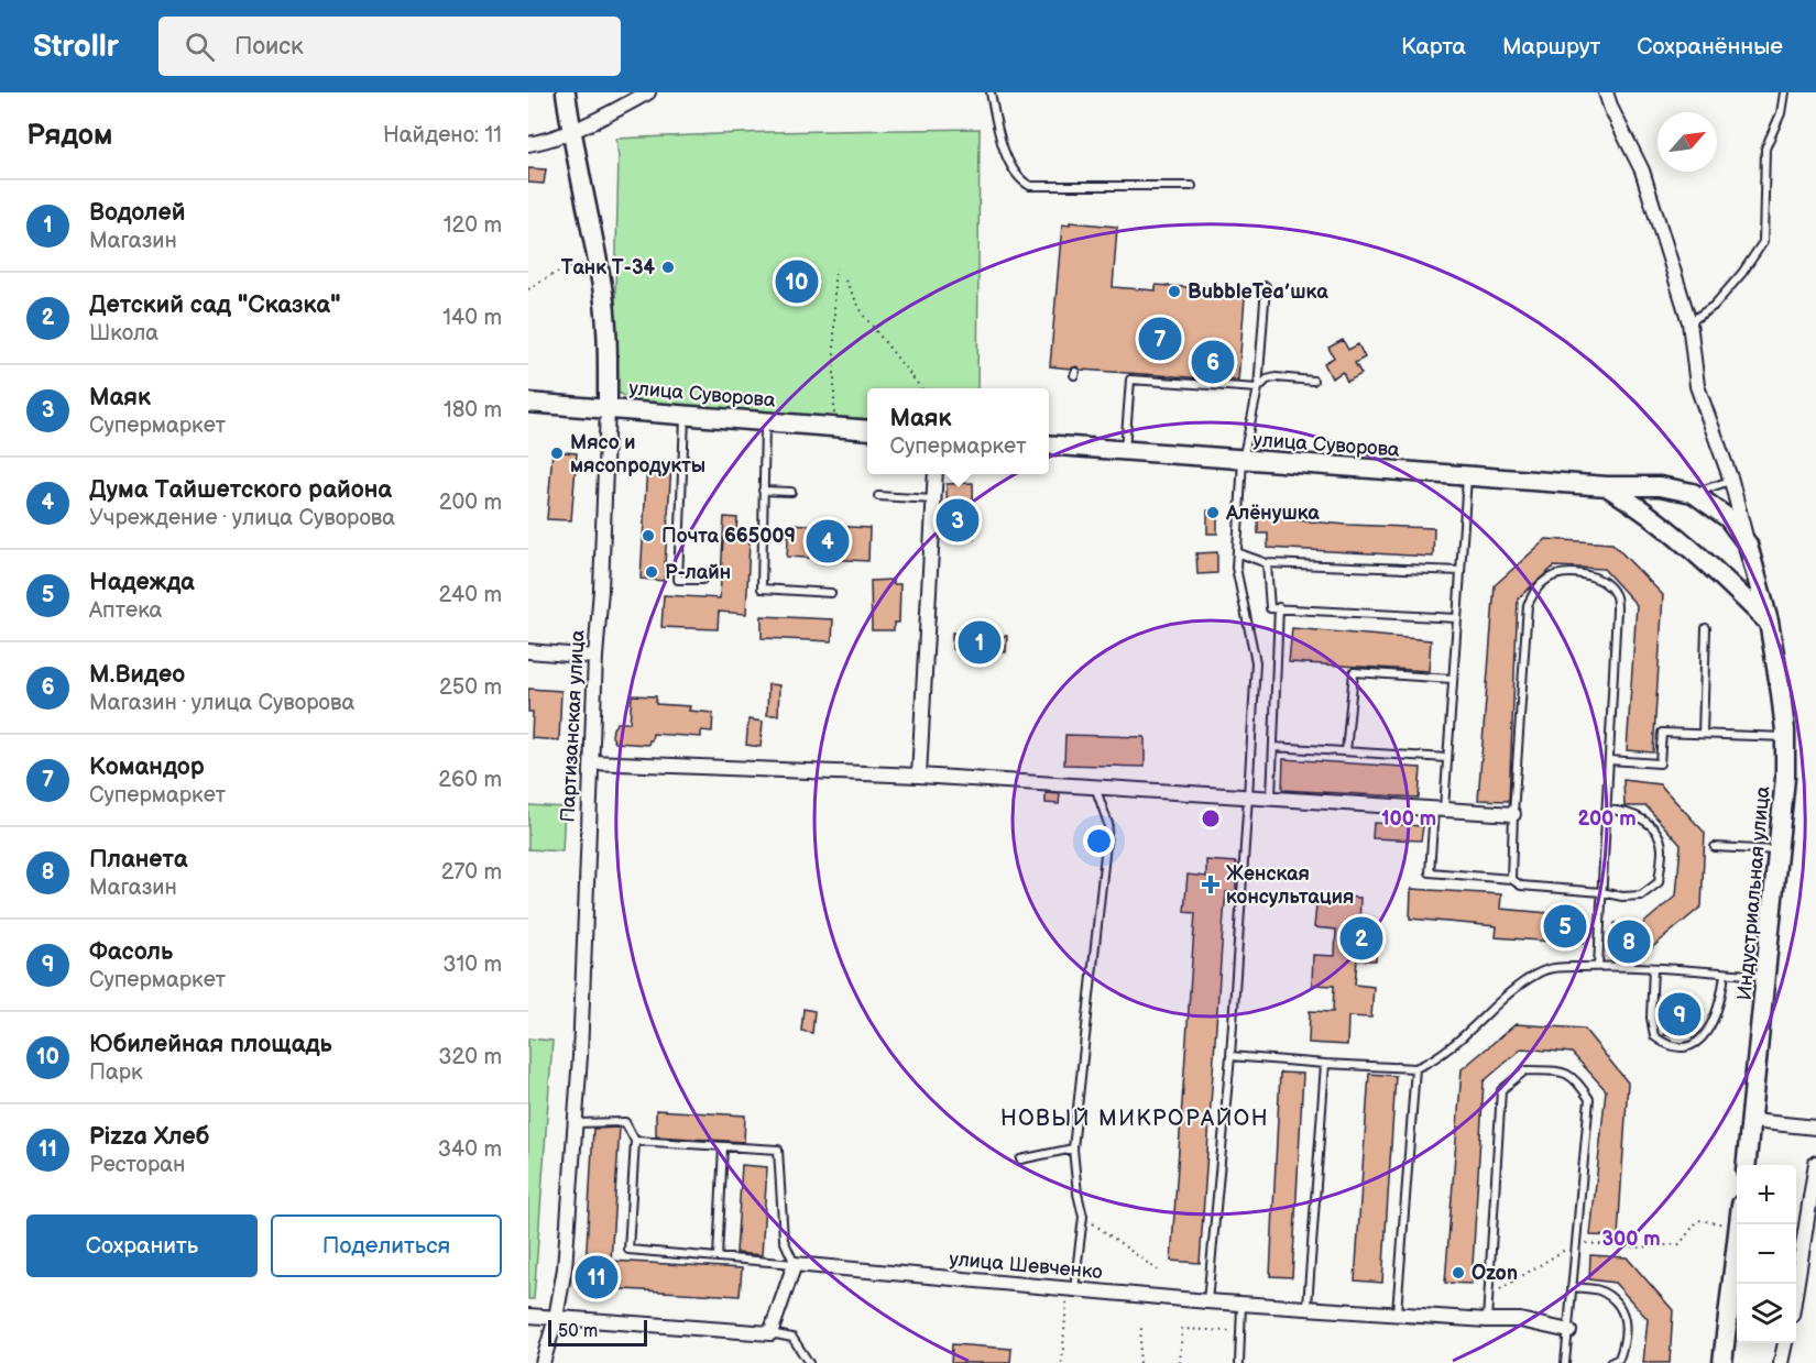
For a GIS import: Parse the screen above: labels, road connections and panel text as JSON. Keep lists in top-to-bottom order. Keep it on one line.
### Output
{"streets":{"street":["улица Суворова","Партизанская улица","Индустриальная улица","улица Шевченко"]},"crossings":[["улица Суворова","Партизанская улица"]],"districts":["НОВЫЙ МИКРОРАЙОН"],"places":{"other":["Танк Т-34","BubbleTea’шка","Мясо и мясопродукты","Алёнушка","Почта 665009","Р-лайн","Ozon"],"health":["Женская консультация"]},"scale_bar":"50 m","north":"top right","page":{"header":"Strollr","search":"Поиск","nav":["Карта","Маршрут","Сохранённые"],"heading":["Рядом","Найдено: 11"],"list":[{"mark":"1","name":"Водолей","note":"Магазин","value":"120 m"},{"mark":"2","name":"Детский сад \"Сказка\"","note":"Школа","value":"140 m"},{"mark":"3","name":"Маяк","note":"Супермаркет","value":"180 m"},{"mark":"4","name":"Дума Тайшетского района","note":"Учреждение · улица Суворова","value":"200 m"},{"mark":"5","name":"Надежда","note":"Аптека","value":"240 m"},{"mark":"6","name":"М.Видео","note":"Магазин · улица Суворова","value":"250 m"},{"mark":"7","name":"Командор","note":"Супермаркет","value":"260 m"},{"mark":"8","name":"Планета","note":"Магазин","value":"270 m"},{"mark":"9","name":"Фасоль","note":"Супермаркет","value":"310 m"},{"mark":"10","name":"Юбилейная площадь","note":"Парк","value":"320 m"},{"mark":"11","name":"Pizza Хлеб","note":"Ресторан","value":"340 m"}],"pins":["10","7","6","3","4","1","5","2","8","9","11"],"popup":["Маяк","Супермаркет"],"map_buttons":["+","−"],"buttons":["Сохранить","Поделиться"],"scale":"50 m"},"rings":["100 m","200 m","300 m"]}
